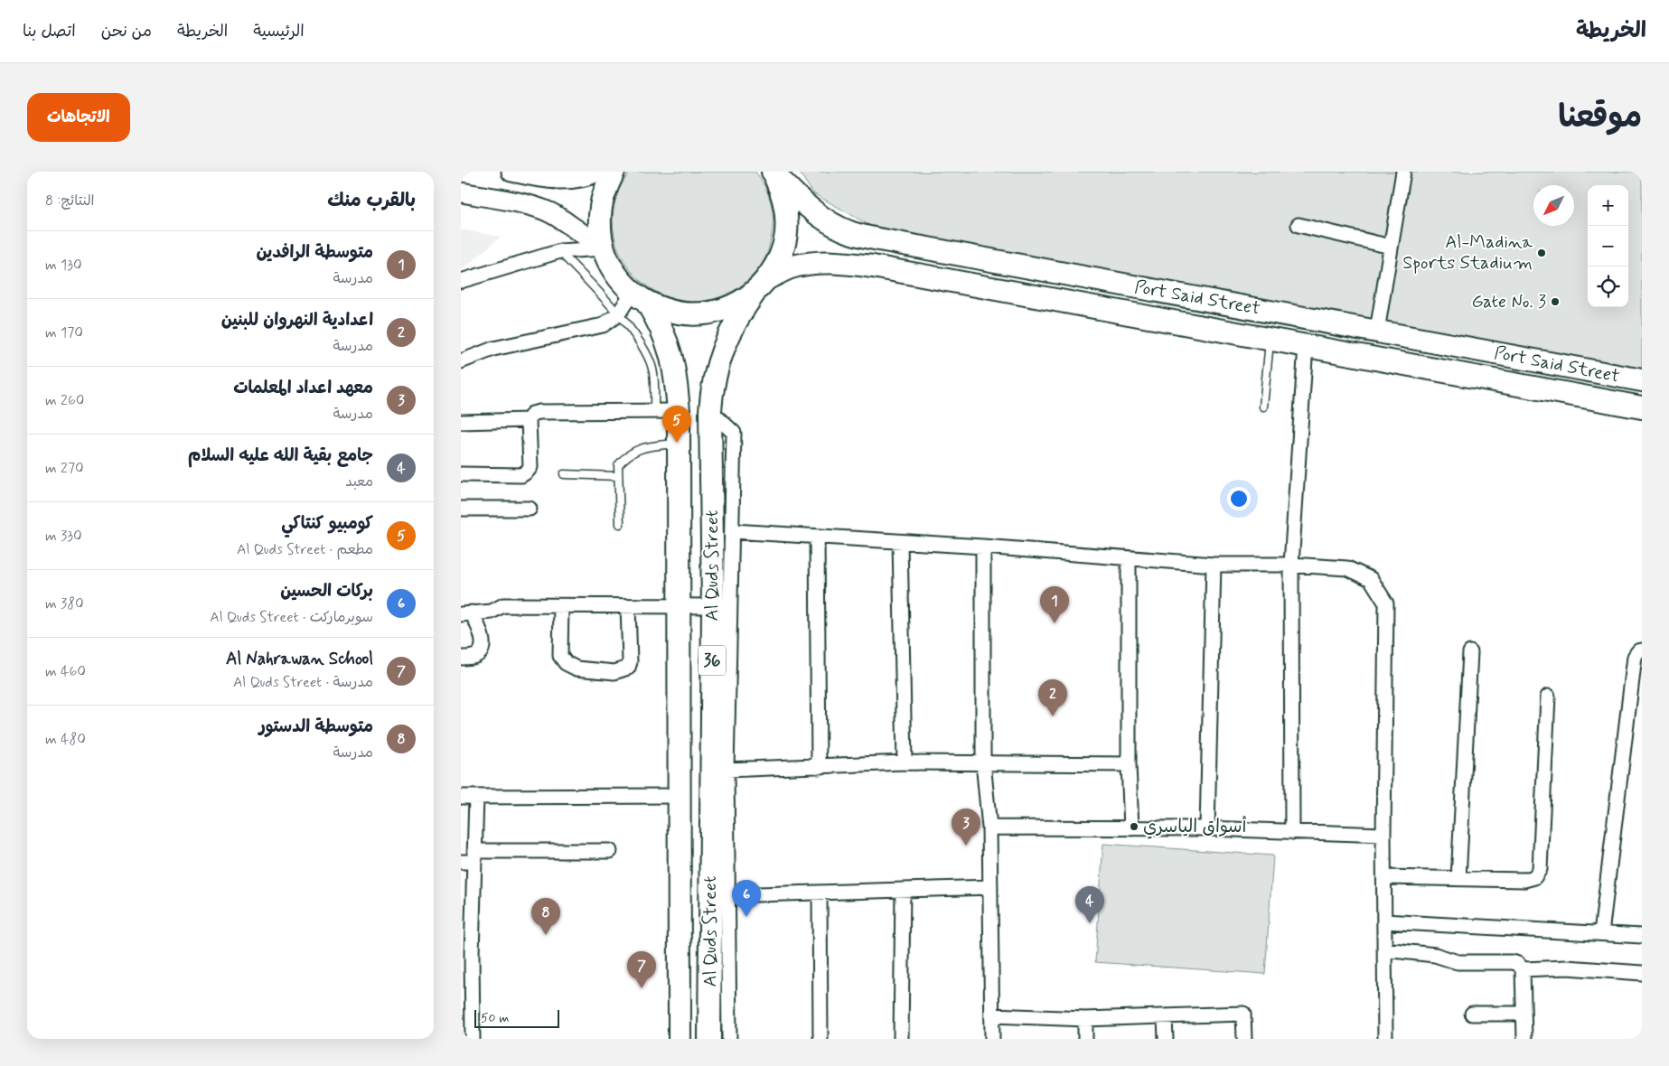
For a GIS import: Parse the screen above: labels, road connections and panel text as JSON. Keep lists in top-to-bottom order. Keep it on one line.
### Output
{"streets":{"main road":["Port Said Street","Al Quds Street","36"]},"crossings":[["Port Said Street","Al Quds Street"]],"places":["Al-Madina Sports Stadium","Gate No. 3","أسواق الياسري"],"scale_bar":"50 m","north":"bottom left","page":{"header":"الخريطة","nav":["الرئيسية","الخريطة","من نحن","اتصل بنا"],"title":"موقعنا","buttons":"الاتجاهات","heading":["بالقرب منك","النتائج: 8"],"map_buttons":["+","−"],"list":[{"mark":"1","name":"متوسطة الرافدين","note":"مدرسة","value":"130 m"},{"mark":"2","name":"اعدادية النهروان للبنين","note":"مدرسة","value":"170 m"},{"mark":"3","name":"معهد اعداد المعلمات","note":"مدرسة","value":"260 m"},{"mark":"4","name":"جامع بقية الله عليه السلام","note":"معبد","value":"270 m"},{"mark":"5","name":"كومبيو كنتاكي","note":"مطعم · Al Quds Street","value":"330 m"},{"mark":"6","name":"بركات الحسين","note":"سوبرماركت · Al Quds Street","value":"380 m"},{"mark":"7","name":"Al Nahrawan School","note":"مدرسة · Al Quds Street","value":"460 m"},{"mark":"8","name":"متوسطة الدستور","note":"مدرسة","value":"480 m"}],"pins":["5","1","2","3","6","4","8","7"],"scale":"50 m"}}
